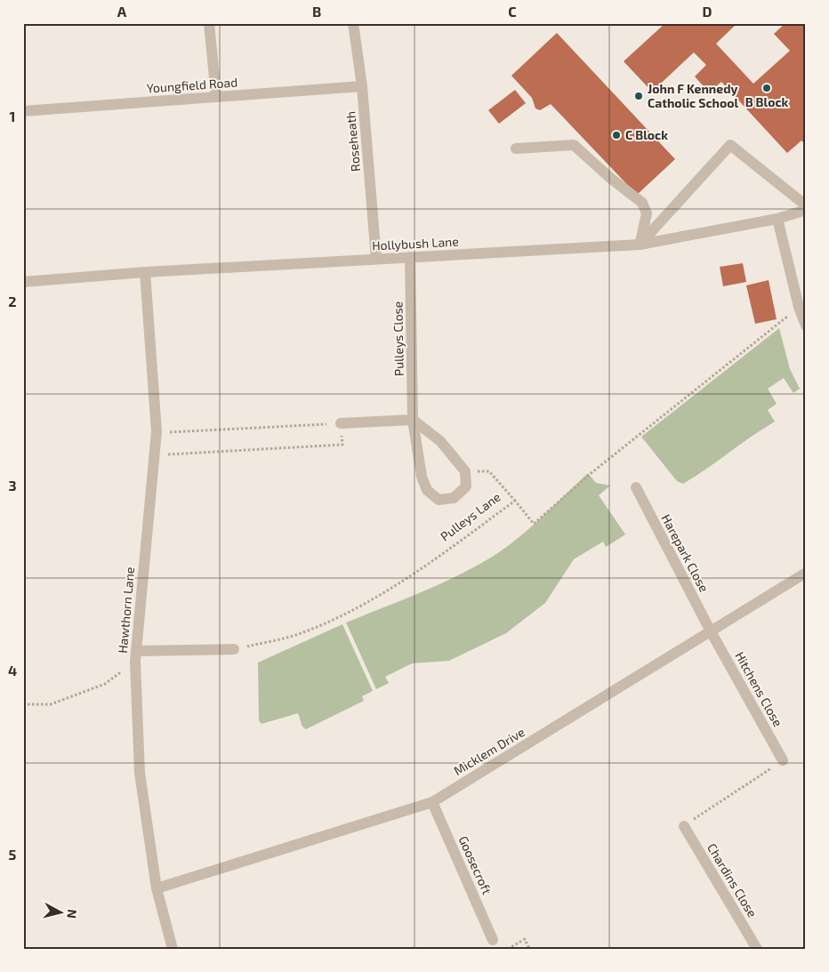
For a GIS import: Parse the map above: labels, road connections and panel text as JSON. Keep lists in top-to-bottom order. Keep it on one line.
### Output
{"streets":{"street":["Youngfield Road","Roseheath","Hollybush Lane","Pulleys Close","Harepark Close","Hawthorn Lane","Hitchens Close","Micklem Drive","Goosecroft","Chardins Close"],"path":["Pulleys Lane"]},"crossings":[["Youngfield Road","Roseheath"],["Roseheath","Hollybush Lane"],["Hollybush Lane","Pulleys Close"],["Hollybush Lane","Hawthorn Lane"],["Harepark Close","Hitchens Close"],["Harepark Close","Micklem Drive"],["Hawthorn Lane","Micklem Drive"],["Hitchens Close","Micklem Drive"],["Micklem Drive","Goosecroft"]],"places":["B Block","John F Kennedy Catholic School","C Block"],"north":"right","grid":{"columns":["A","B","C","D"],"rows":["1","2","3","4","5"]}}
